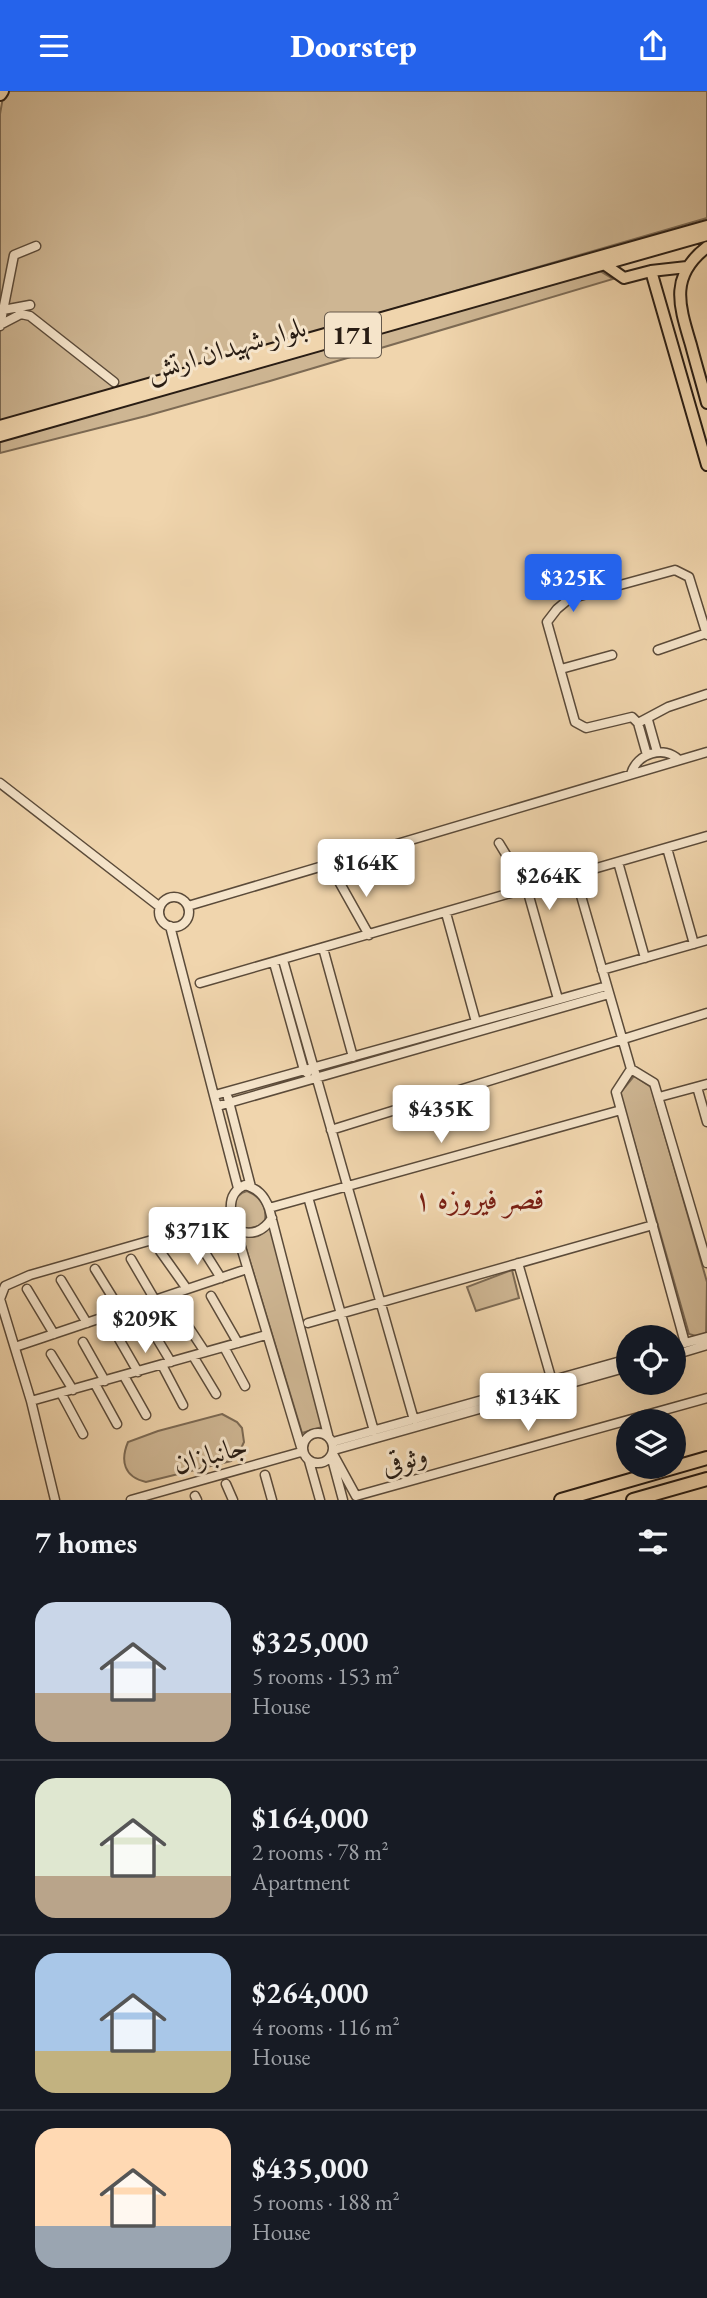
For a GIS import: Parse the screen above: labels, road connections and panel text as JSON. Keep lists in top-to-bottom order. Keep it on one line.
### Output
{"streets":{"main road":["171","بلوار شهیدان ارتش"],"street":["جانبازان","وثوقی"]},"crossings":[["جانبازان","وثوقی"]],"districts":["قصر فیروزه ۱"],"page":{"header":"Doorstep","price":["$325K","$164K","$264K","$435K","$371K","$209K","$134K"],"heading":"7 homes","list":[{"name":"$325,000","note":"5 rooms · 153 m² · House"},{"name":"$164,000","note":"2 rooms · 78 m² · Apartment"},{"name":"$264,000","note":"4 rooms · 116 m² · House"},{"name":"$435,000","note":"5 rooms · 188 m² · House"}]}}
